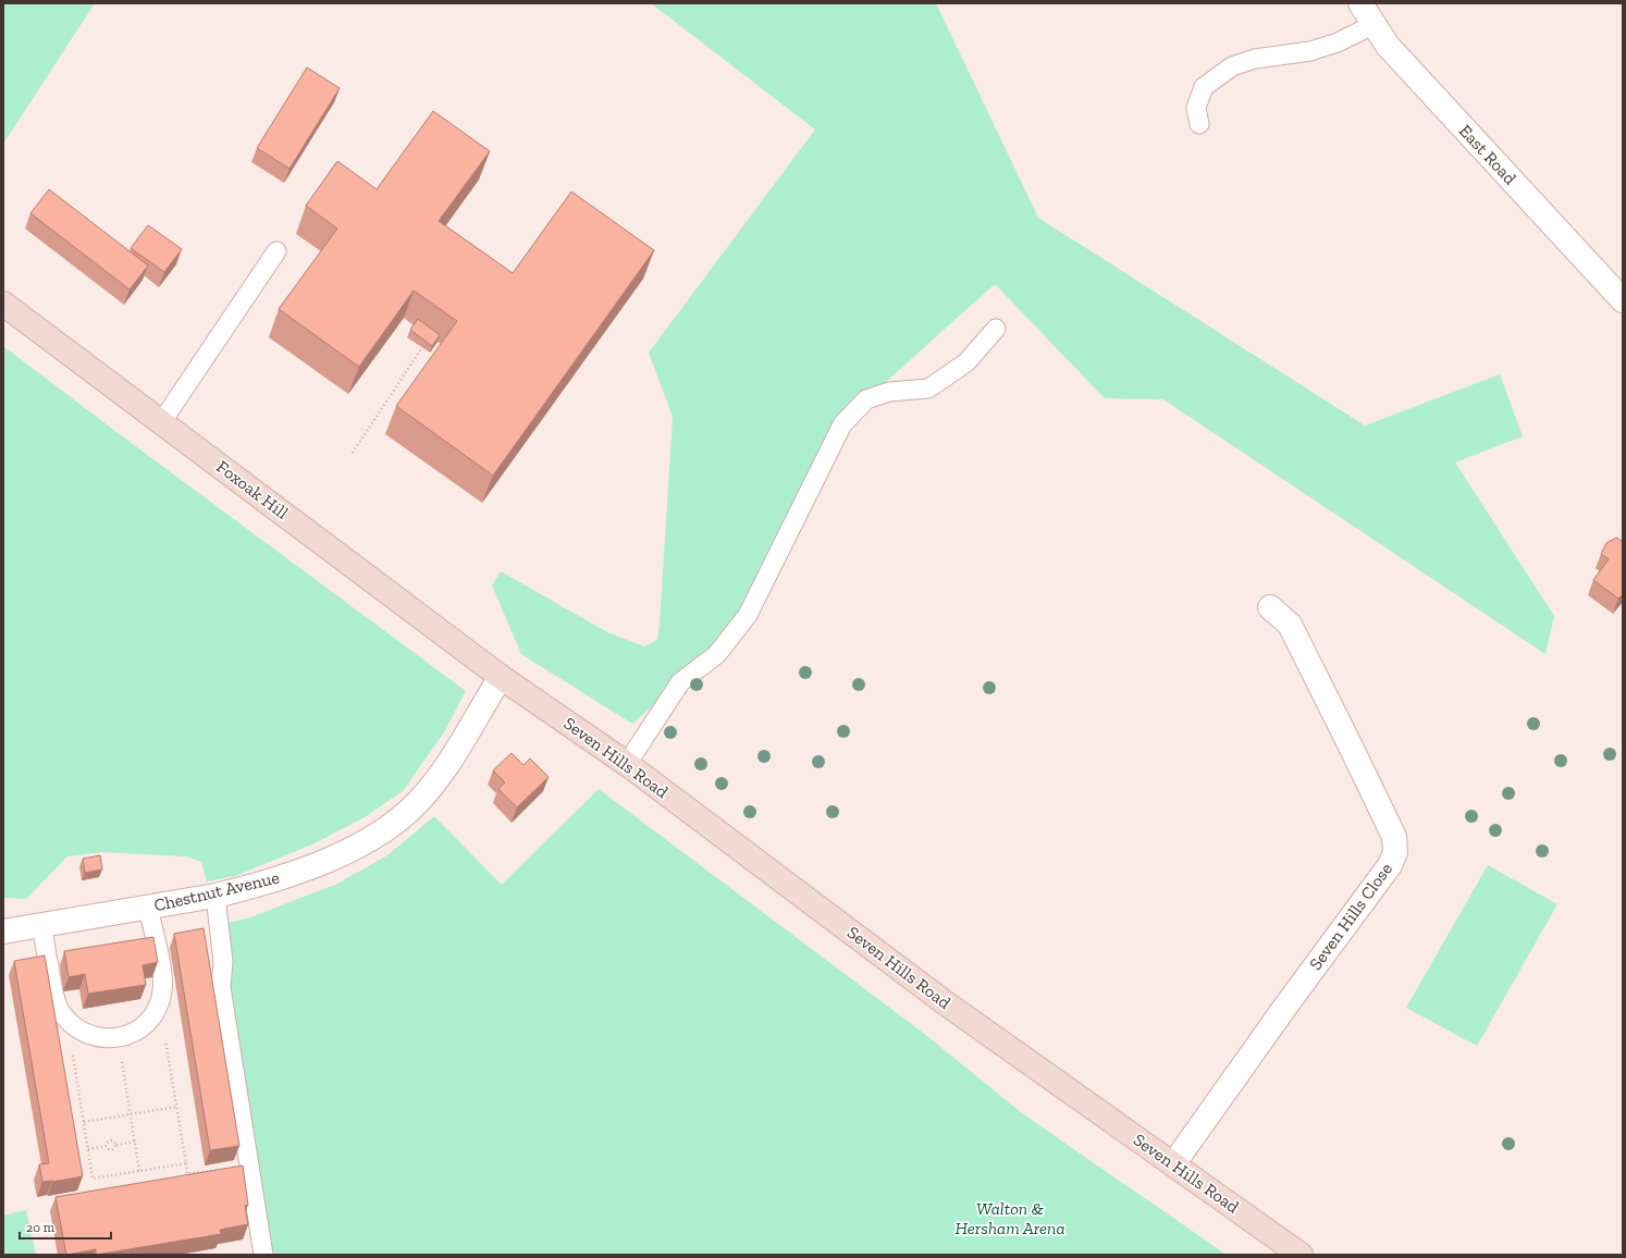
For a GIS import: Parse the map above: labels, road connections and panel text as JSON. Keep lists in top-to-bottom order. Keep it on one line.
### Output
{"streets":{"main road":["Foxoak Hill","Seven Hills Road"],"street":["East Road","Chestnut Avenue","Seven Hills Close"]},"crossings":[["Foxoak Hill","Seven Hills Road"],["Foxoak Hill","Chestnut Avenue"],["Seven Hills Road","Chestnut Avenue"],["Seven Hills Road","Seven Hills Close"]],"parks":["Walton & Hersham Arena"],"scale_bar":"20 m"}
